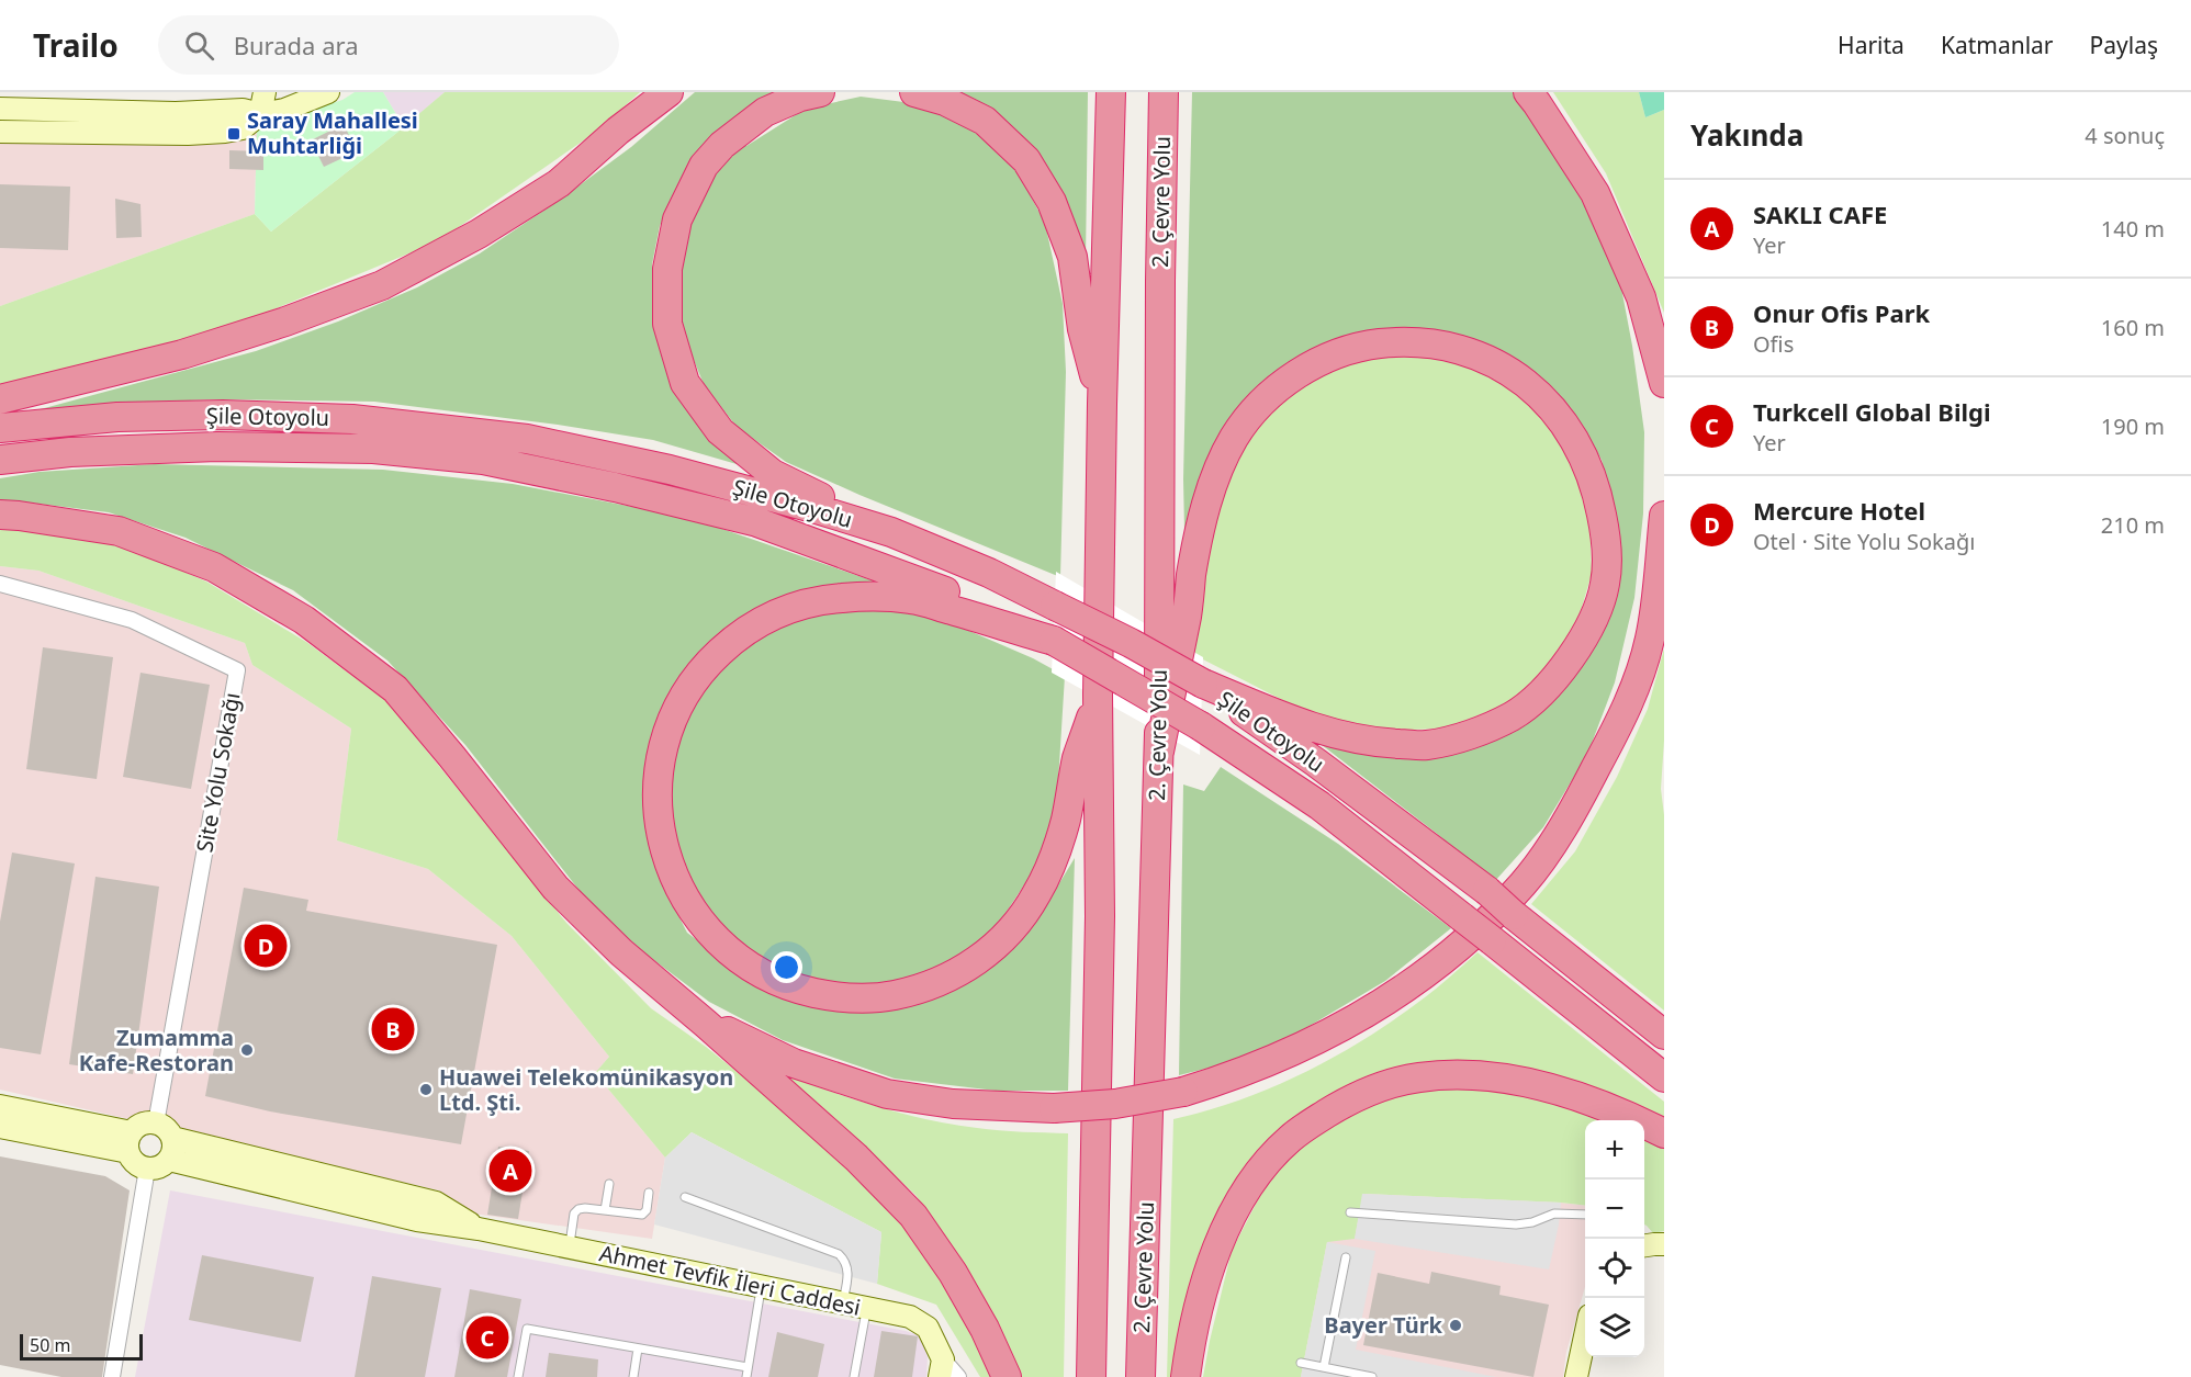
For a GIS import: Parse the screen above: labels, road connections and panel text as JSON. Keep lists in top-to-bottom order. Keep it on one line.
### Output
{"streets":{"highway":["2. Çevre Yolu","Şile Otoyolu"],"street":["Site Yolu Sokağı","Ahmet Tevfik İleri Caddesi"]},"crossings":[["Site Yolu Sokağı","Ahmet Tevfik İleri Caddesi"]],"places":{"transit":["Saray Mahallesi Muhtarliği"],"other":["Zumamma Kafe-Restoran","Huawei Telekomünikasyon Ltd. Şti.","Bayer Türk"]},"scale_bar":"50 m","page":{"header":"Trailo","search":"Burada ara","nav":["Harita","Katmanlar","Paylaş"],"heading":["Yakında","4 sonuç"],"list":[{"mark":"A","name":"SAKLI CAFE","note":"Yer","value":"140 m"},{"mark":"B","name":"Onur Ofis Park","note":"Ofis","value":"160 m"},{"mark":"C","name":"Turkcell Global Bilgi","note":"Yer","value":"190 m"},{"mark":"D","name":"Mercure Hotel","note":"Otel · Site Yolu Sokağı","value":"210 m"}],"pins":["D","B","A","C"],"map_buttons":["+","−"],"scale":"50 m"}}
